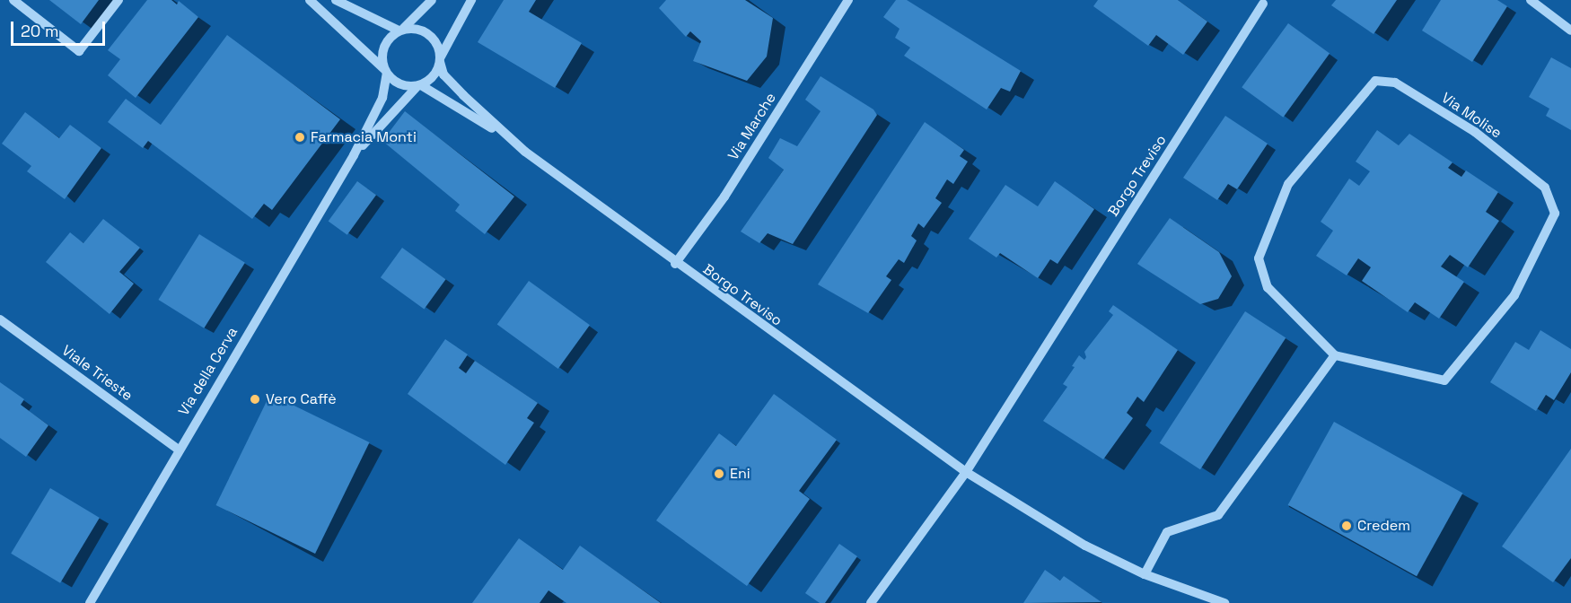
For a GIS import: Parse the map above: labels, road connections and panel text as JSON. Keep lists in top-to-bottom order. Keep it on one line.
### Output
{"streets":{"street":["Via Molise","Via Marche","Borgo Treviso","Via della Cerva","Viale Trieste"]},"crossings":[["Via Marche","Borgo Treviso"],["Borgo Treviso","Via della Cerva"],["Via della Cerva","Viale Trieste"]],"places":["Farmacia Monti","Vero Caffè","Eni","Credem"],"scale_bar":"20 m"}
